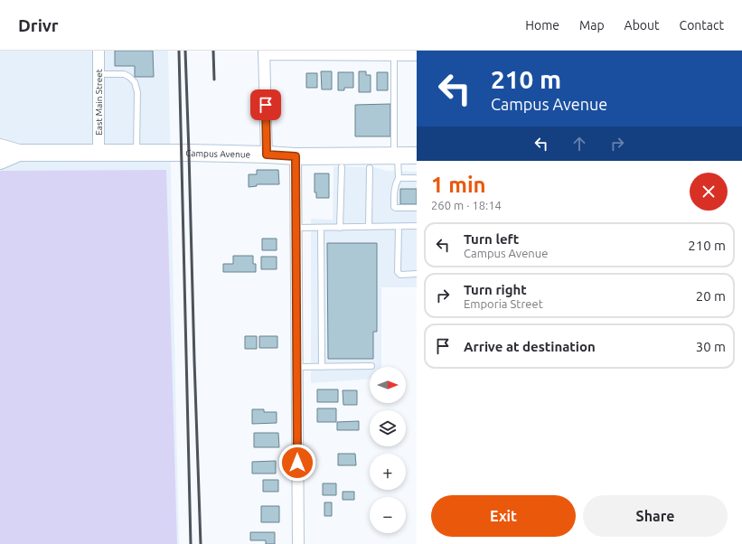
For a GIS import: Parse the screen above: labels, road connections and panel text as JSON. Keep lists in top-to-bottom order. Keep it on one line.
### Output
{"streets":{"street":["East Main Street","Campus Avenue"]},"crossings":[["East Main Street","Campus Avenue"]],"north":"right","page":{"header":"Drivr","nav":["Home","Map","About","Contact"],"turn":["210 m","Campus Avenue"],"heading":["1 min","260 m · 18:14"],"list":[{"name":"Turn left","note":"Campus Avenue","value":"210 m"},{"name":"Turn right","note":"Emporia Street","value":"20 m"},{"name":"Arrive at destination","value":"30 m"}],"map_buttons":["+","−"],"buttons":["Exit","Share"]}}
